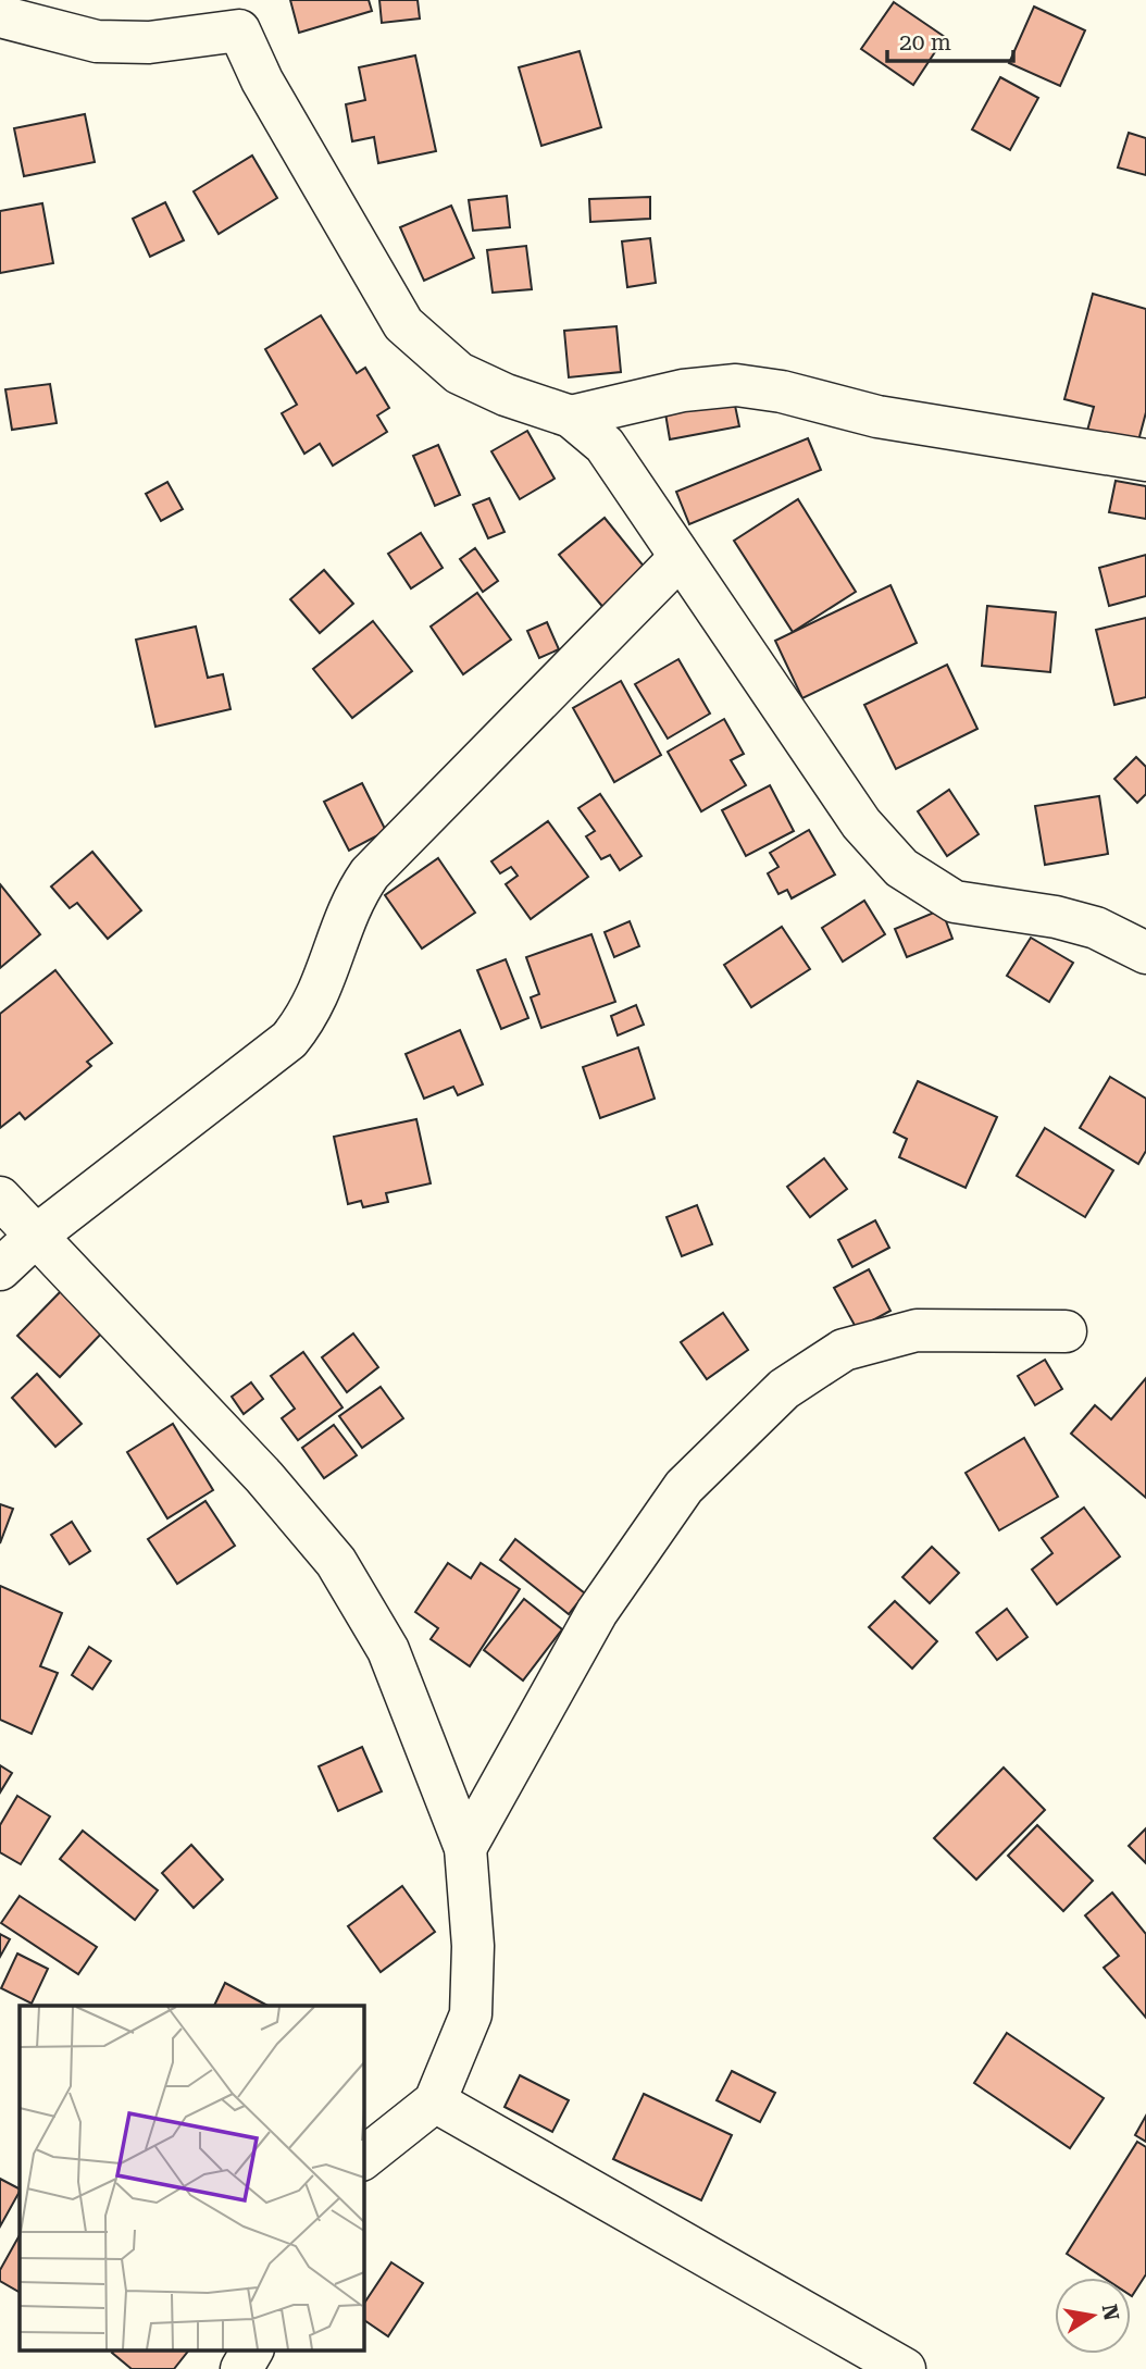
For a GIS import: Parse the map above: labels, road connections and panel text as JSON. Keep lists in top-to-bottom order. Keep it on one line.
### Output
{"scale_bar":"20 m","north":"right"}
